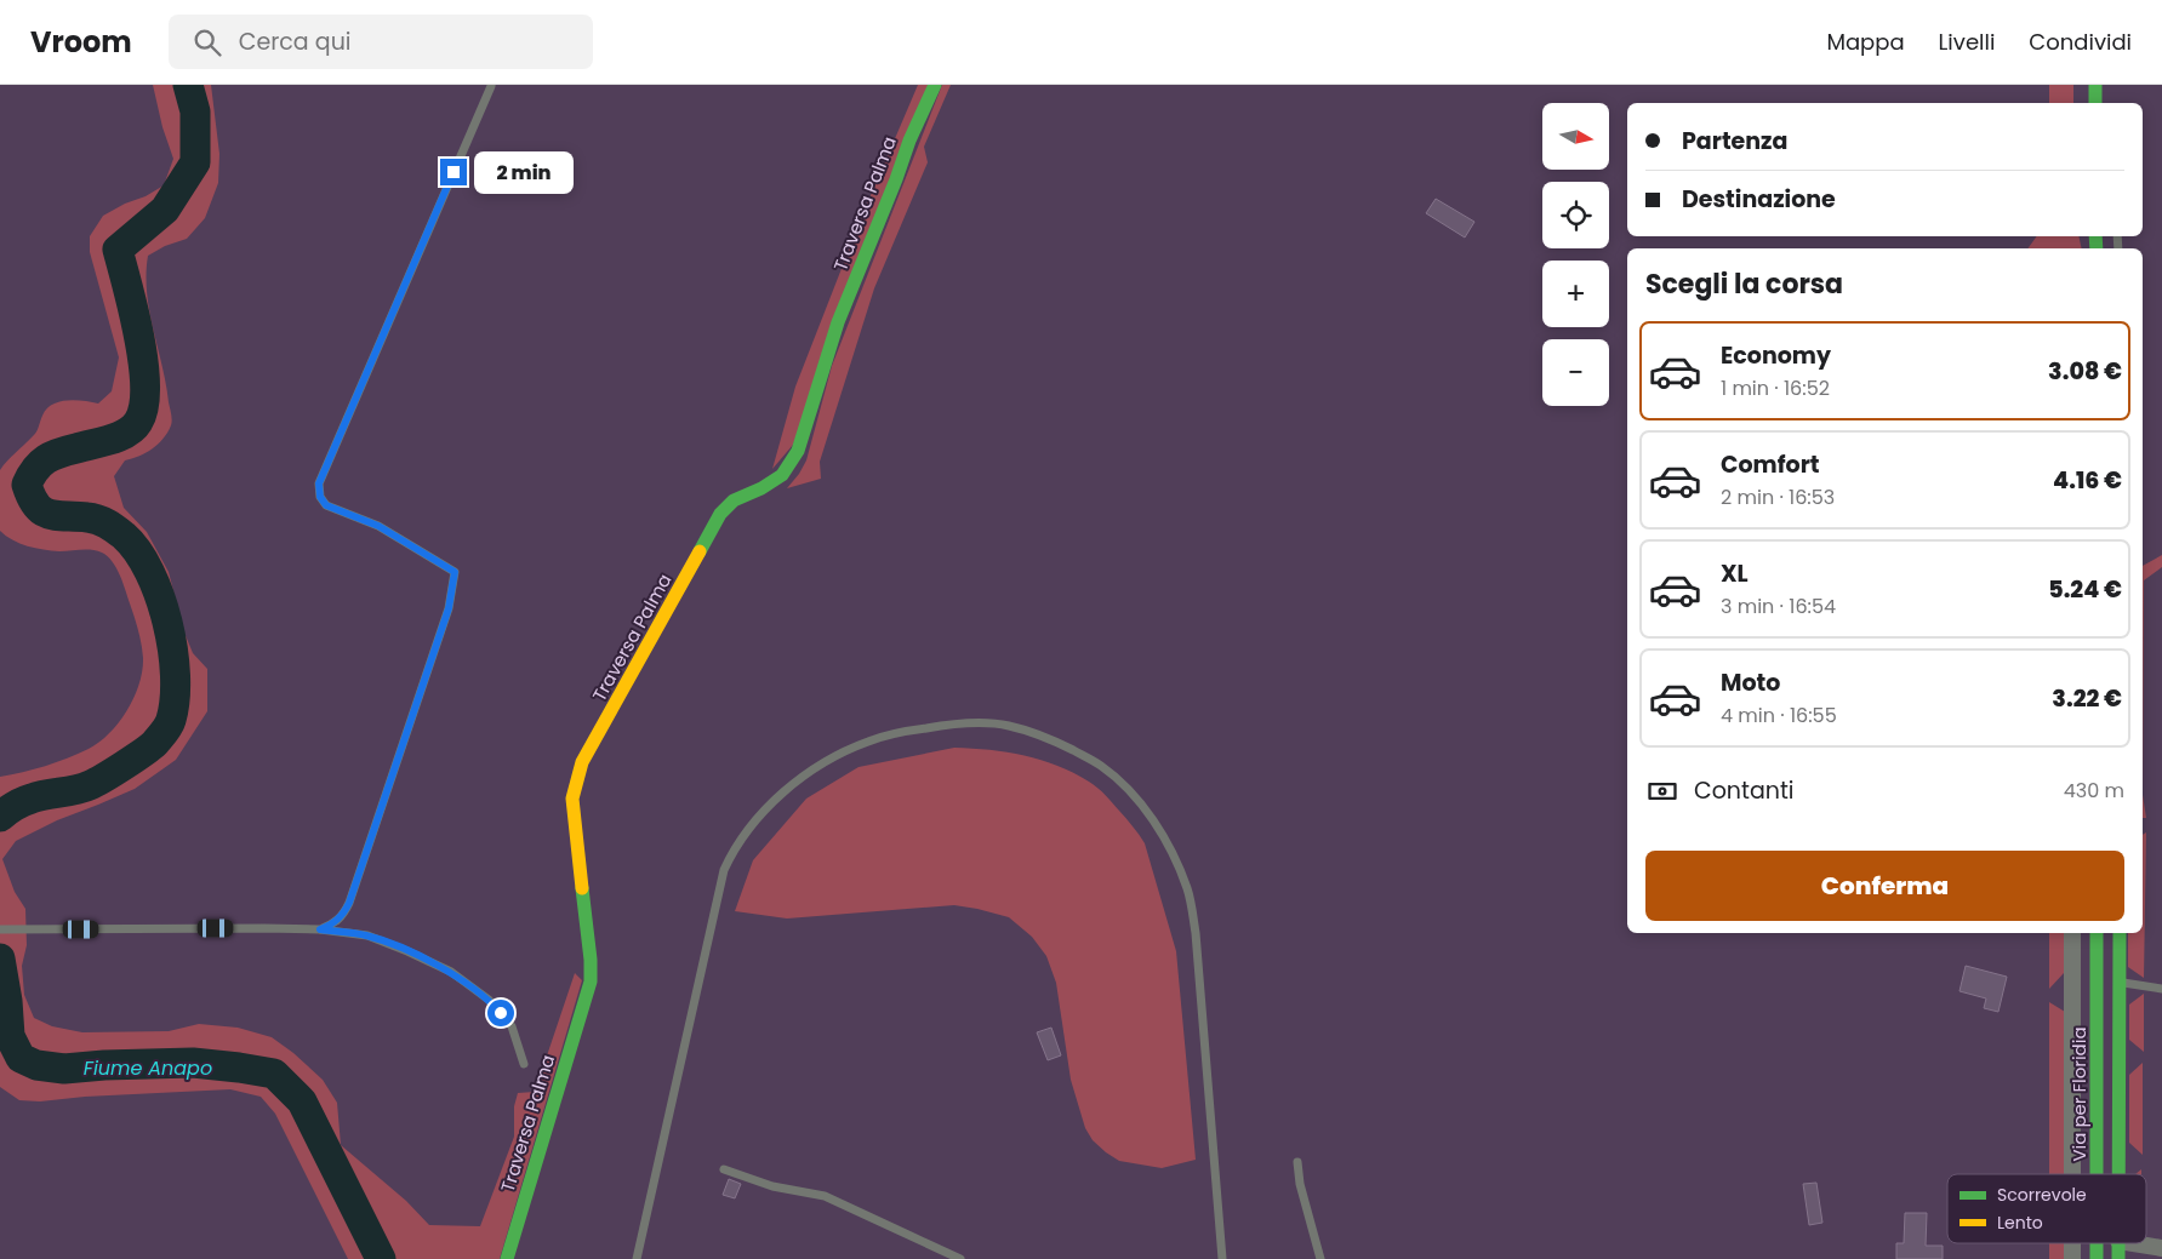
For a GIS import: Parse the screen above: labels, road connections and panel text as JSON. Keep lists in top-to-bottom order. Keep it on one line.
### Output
{"streets":{"street":["Traversa Palma","Via per Floridia"]},"water":["Fiume Anapo"],"legend":["Scorrevole","Lento"],"north":"right","page":{"header":"Vroom","search":"Cerca qui","nav":["Mappa","Livelli","Condividi"],"map_buttons":["+","−"],"banner":["Partenza","Destinazione"],"bubble":"2 min","heading":"Scegli la corsa","list":[{"name":"Economy","note":"1 min · 16:52","value":"3.08 €"},{"name":"Comfort","note":"2 min · 16:53","value":"4.16 €"},{"name":"XL","note":"3 min · 16:54","value":"5.24 €"},{"name":"Moto","note":"4 min · 16:55","value":"3.22 €"}],"pay":["Contanti","430 m"],"buttons":"Conferma"}}
